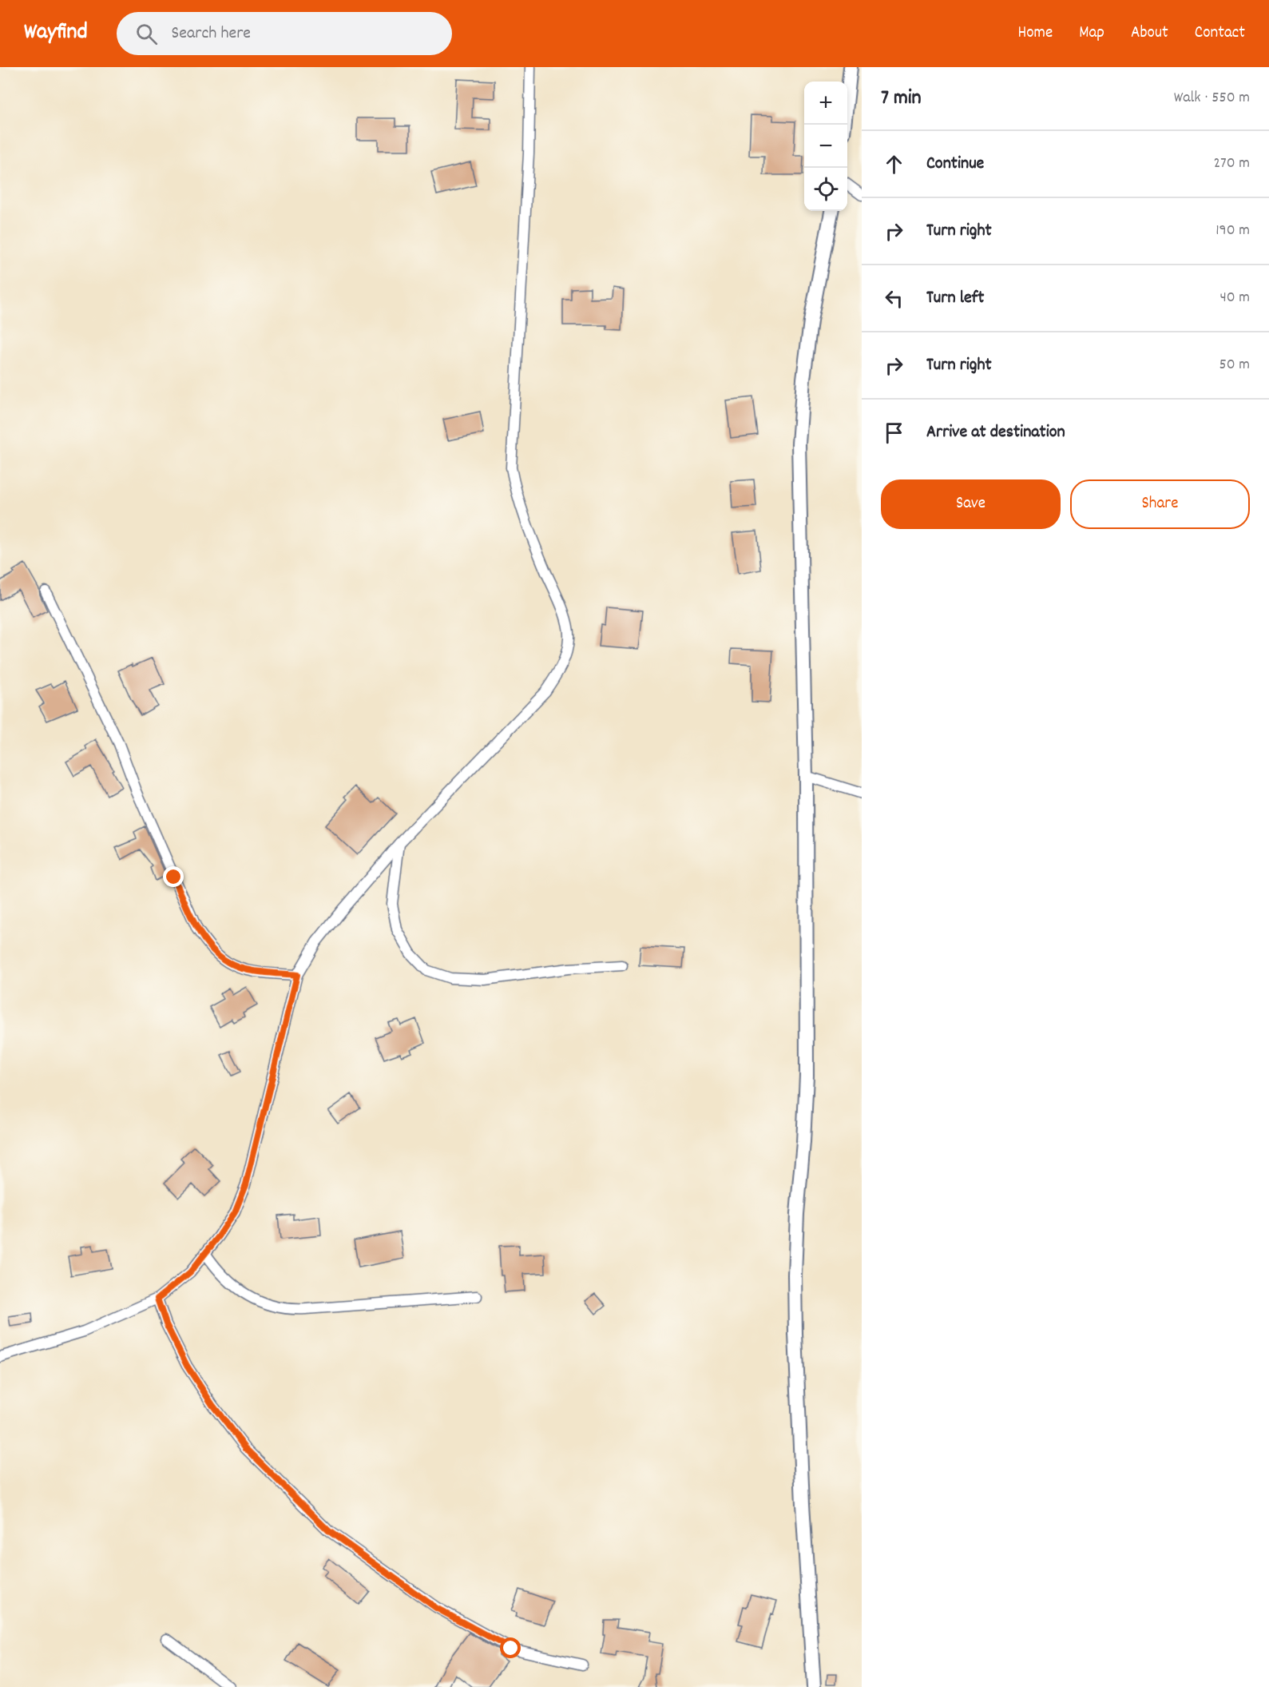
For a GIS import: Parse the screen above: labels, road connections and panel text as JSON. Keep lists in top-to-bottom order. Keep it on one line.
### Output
{"page":{"header":"Wayfind","search":"Search here","nav":["Home","Map","About","Contact"],"heading":["7 min","Walk · 550 m"],"map_buttons":["+","−"],"list":[["Continue","270 m"],["Turn right","190 m"],["Turn left","40 m"],["Turn right","50 m"],"Arrive at destination"],"buttons":["Save","Share"]}}
